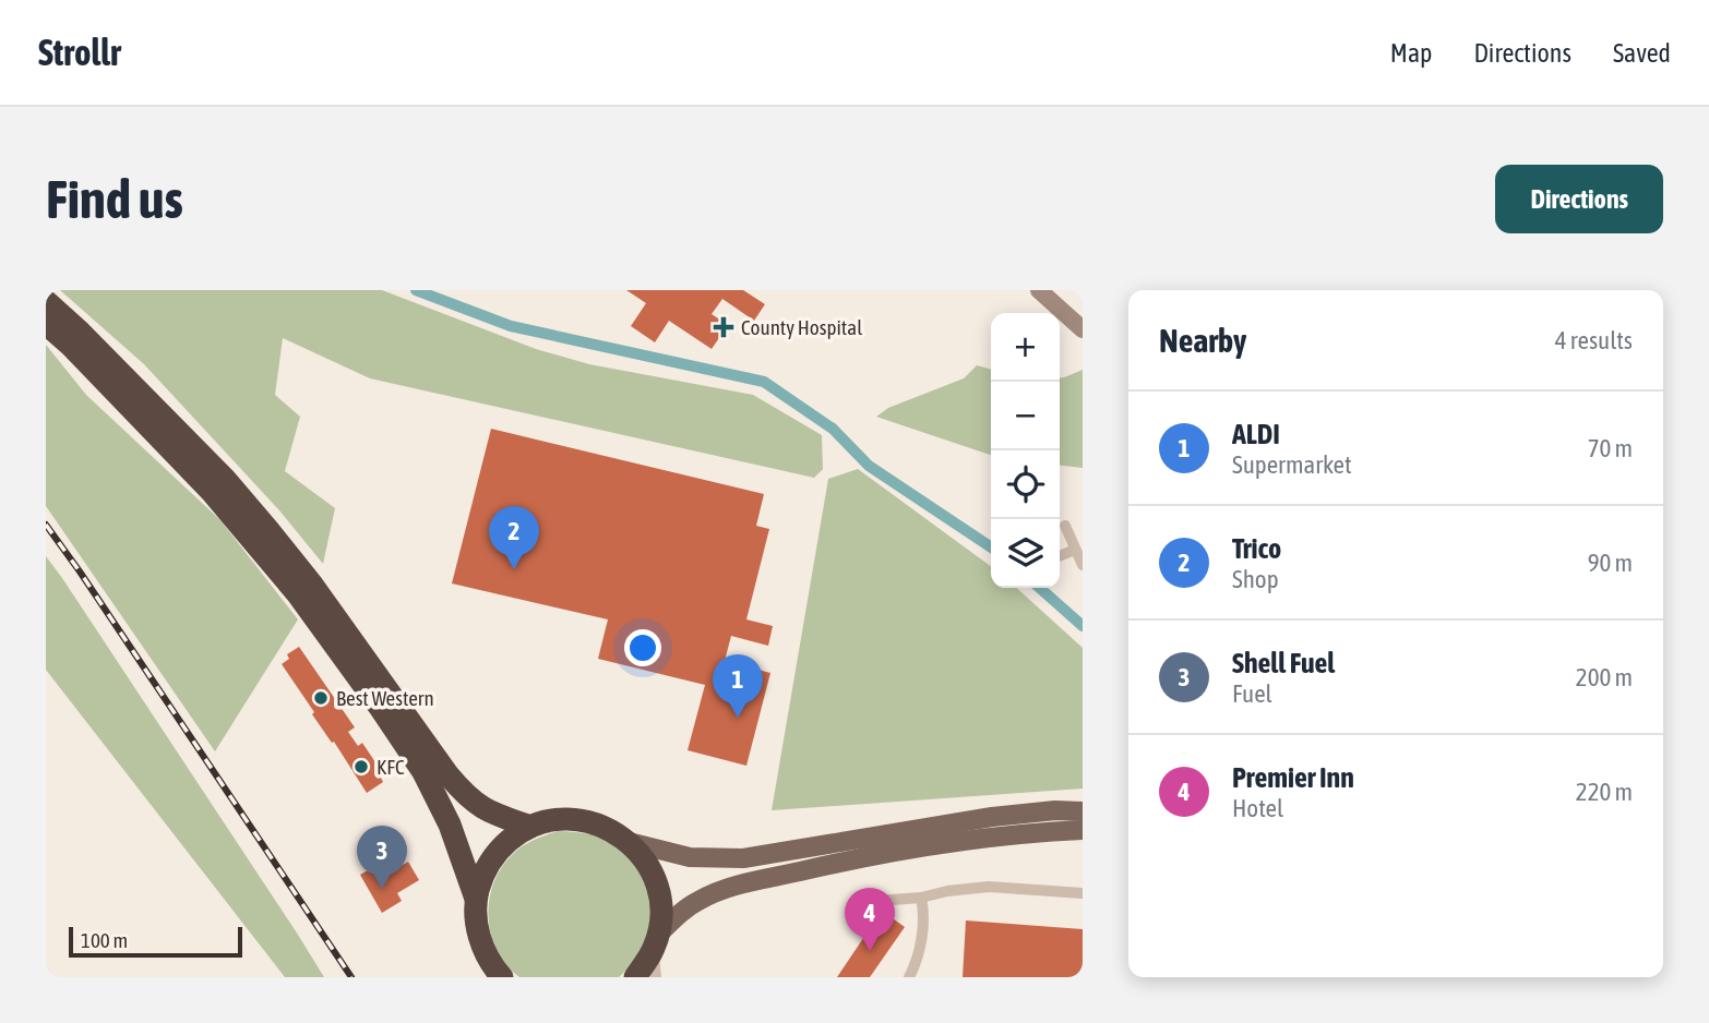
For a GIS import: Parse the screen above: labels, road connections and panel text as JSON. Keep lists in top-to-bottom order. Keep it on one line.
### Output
{"places":{"health":["County Hospital"],"other":["Best Western","KFC"]},"scale_bar":"100 m","page":{"header":"Strollr","nav":["Map","Directions","Saved"],"buttons":"Directions","title":"Find us","heading":["Nearby","4 results"],"map_buttons":["+","−"],"list":[{"mark":"1","name":"ALDI","note":"Supermarket","value":"70 m"},{"mark":"2","name":"Trico","note":"Shop","value":"90 m"},{"mark":"3","name":"Shell Fuel","note":"Fuel","value":"200 m"},{"mark":"4","name":"Premier Inn","note":"Hotel","value":"220 m"}],"pins":["2","1","3","4"],"scale":"100 m"}}
